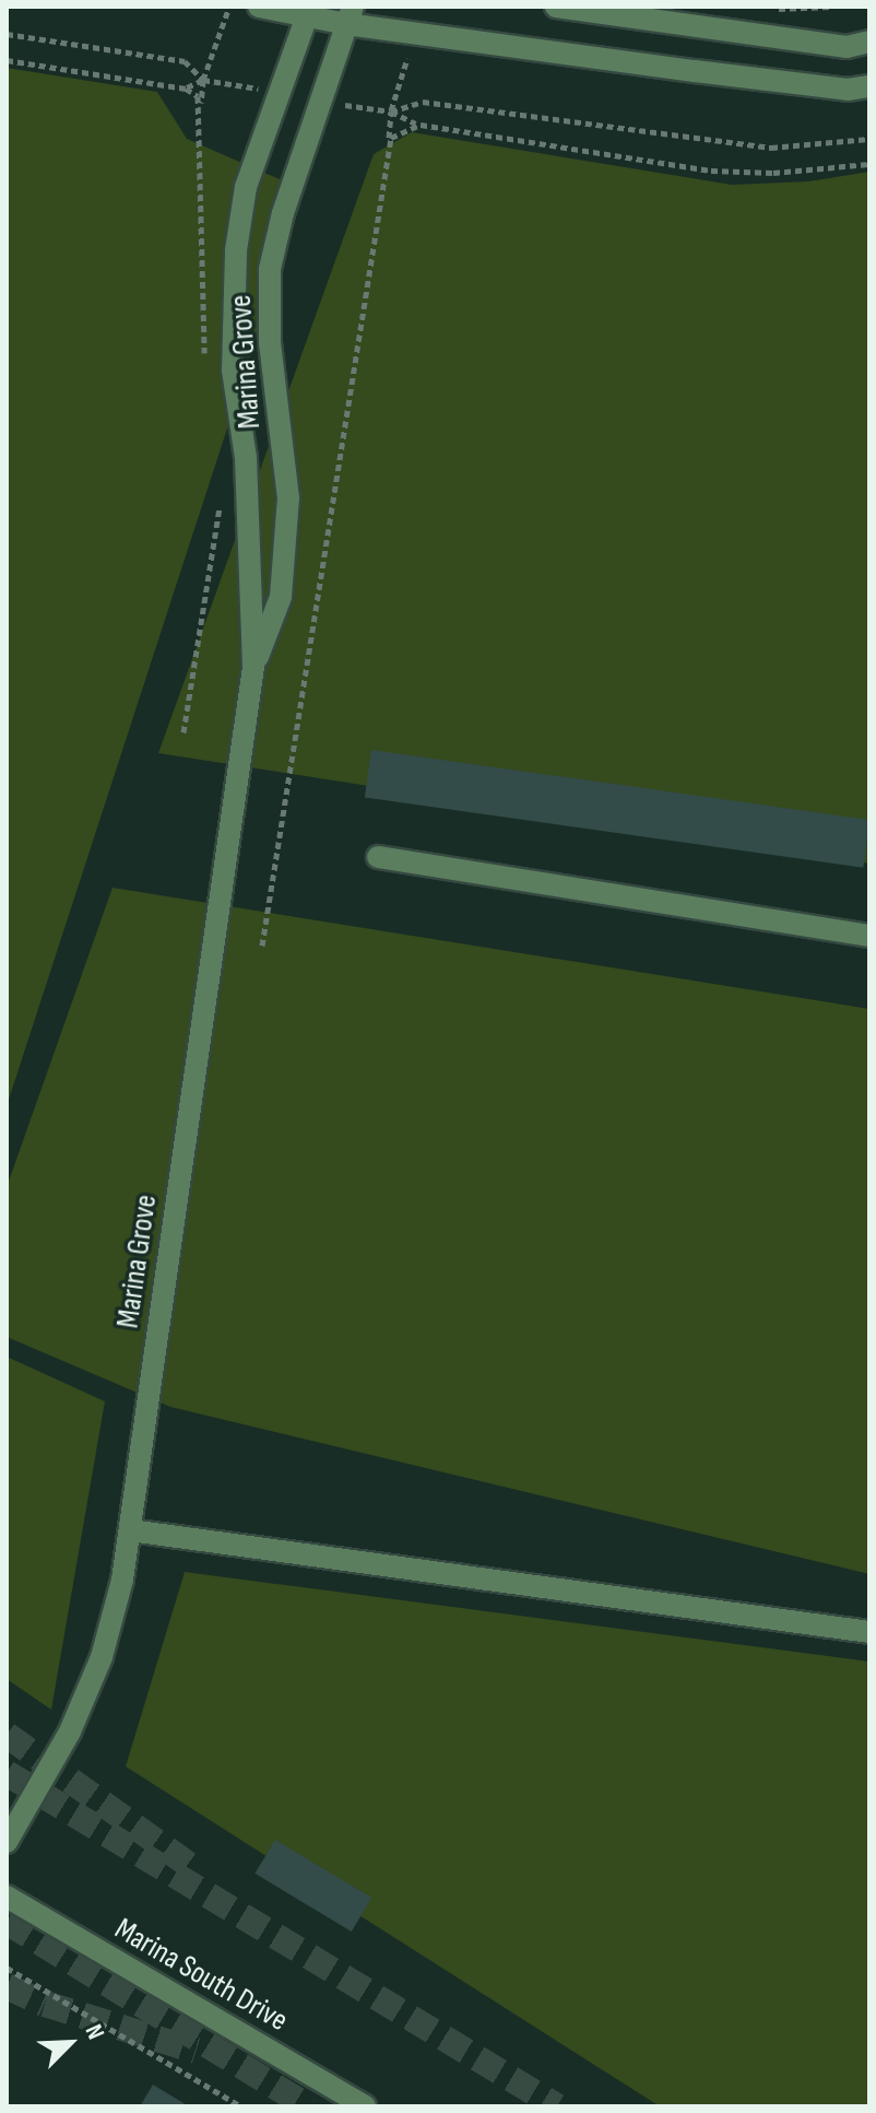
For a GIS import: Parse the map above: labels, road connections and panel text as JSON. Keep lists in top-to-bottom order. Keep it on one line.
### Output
{"streets":{"street":["Marina Grove","Marina South Drive"]},"north":"top right"}
